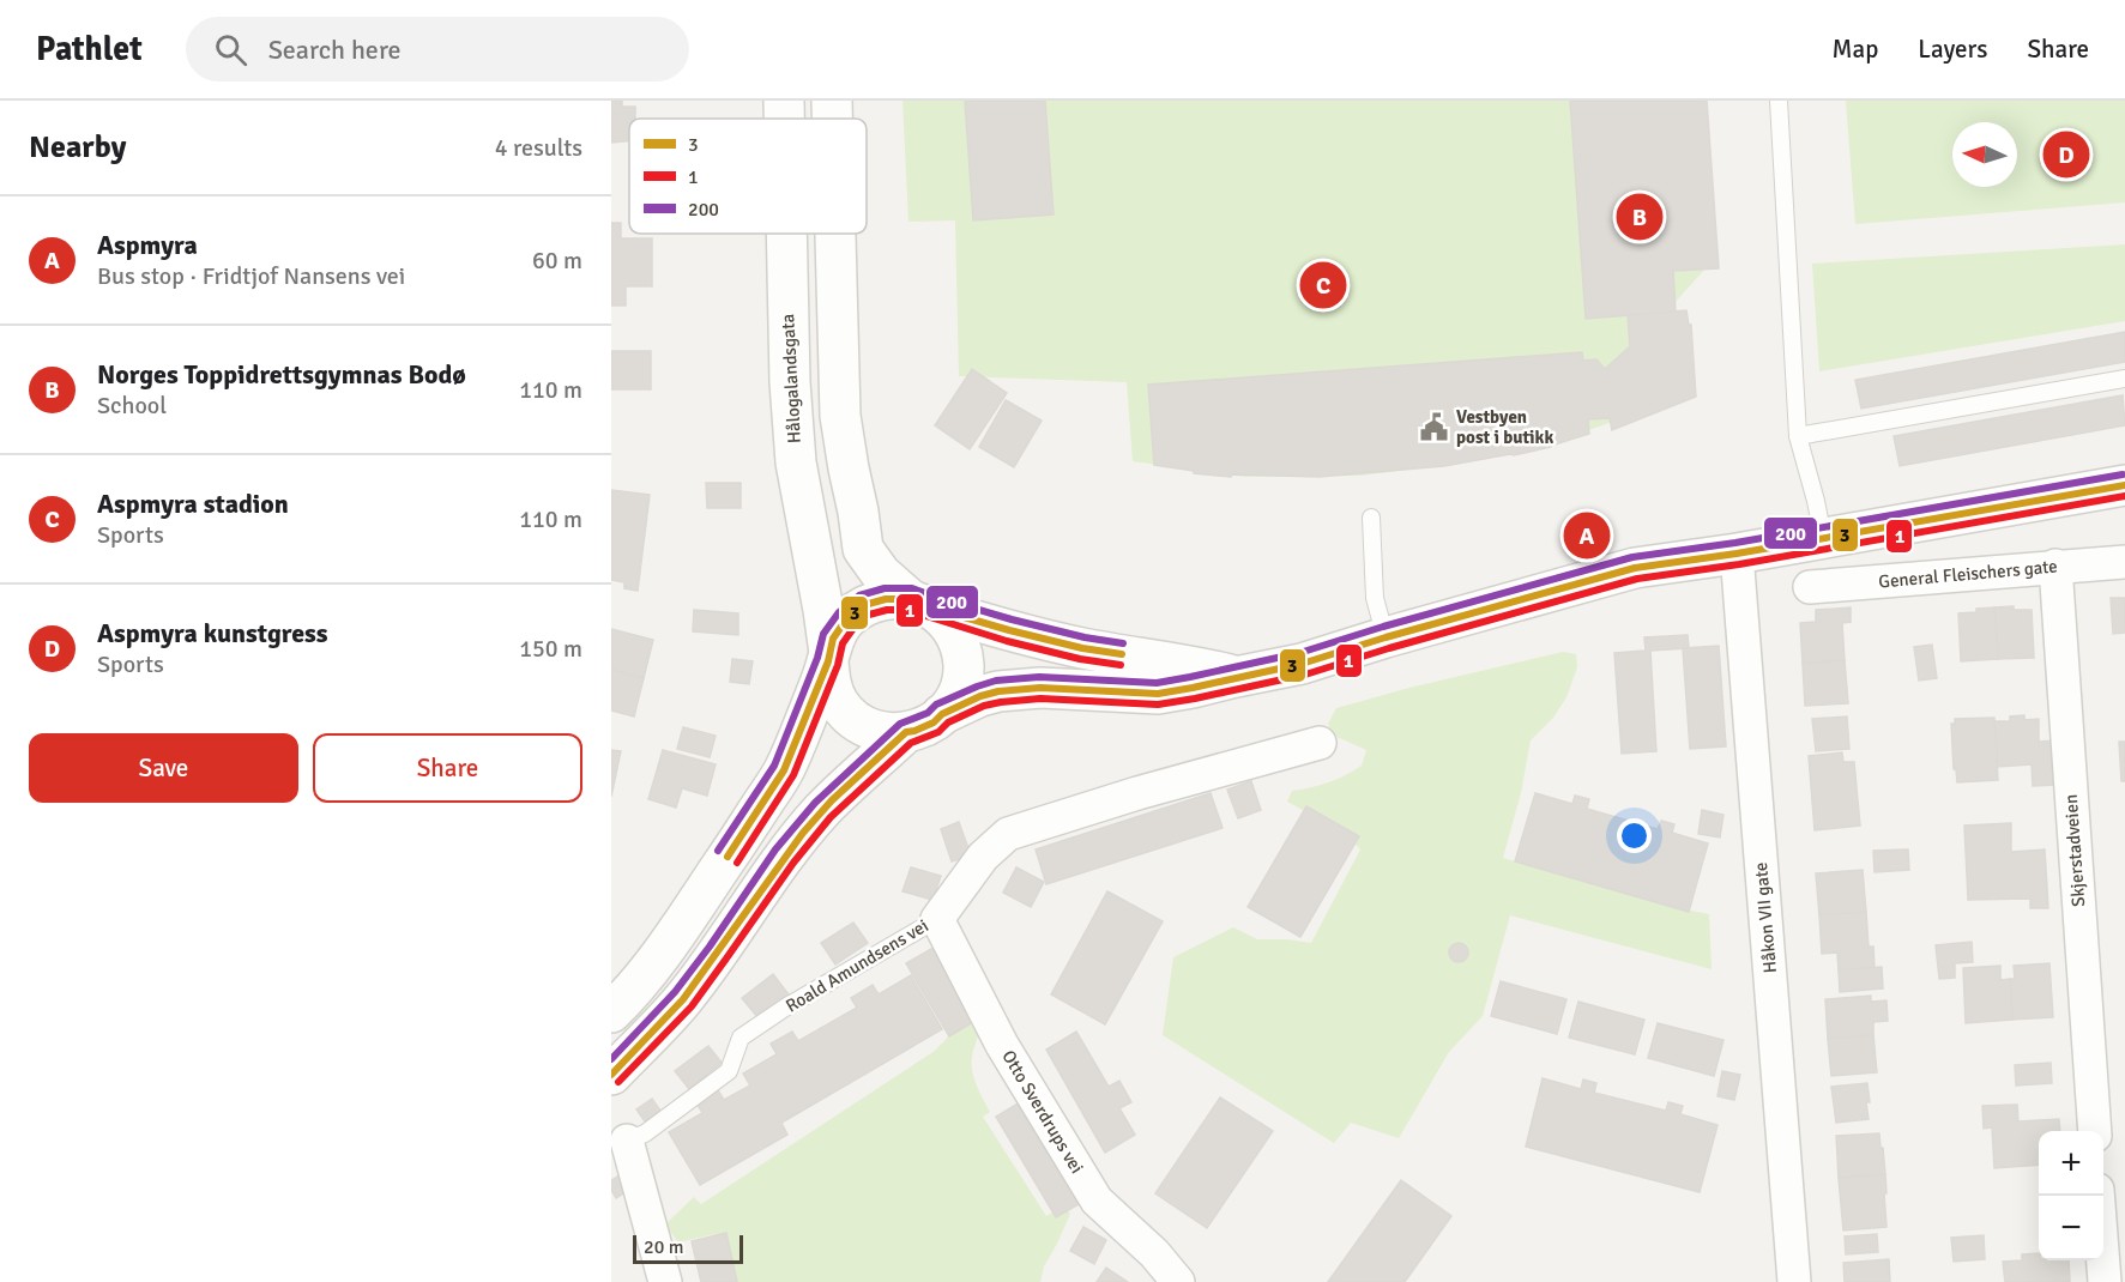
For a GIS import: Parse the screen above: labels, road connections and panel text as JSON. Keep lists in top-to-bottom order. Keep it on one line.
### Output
{"streets":{"street":["Hålogalandsgata","General Fleischers gate","Skjerstadveien","Håkon VII gate","Roald Amundsens vei","Otto Sverdrups vei"]},"crossings":[["General Fleischers gate","Skjerstadveien"],["Roald Amundsens vei","Otto Sverdrups vei"]],"places":{"public building":["Vestbyen post i butikk"]},"lines":["transit line 200","transit line 3","transit line 1"],"legend":["3","1","200"],"scale_bar":"20 m","north":"left","page":{"header":"Pathlet","search":"Search here","nav":["Map","Layers","Share"],"heading":["Nearby","4 results"],"pins":["D","B","C","A"],"list":[{"mark":"A","name":"Aspmyra","note":"Bus stop · Fridtjof Nansens vei","value":"60 m"},{"mark":"B","name":"Norges Toppidrettsgymnas Bodø","note":"School","value":"110 m"},{"mark":"C","name":"Aspmyra stadion","note":"Sports","value":"110 m"},{"mark":"D","name":"Aspmyra kunstgress","note":"Sports","value":"150 m"}],"buttons":["Save","Share"],"map_buttons":["+","−"],"scale":"20 m"}}
